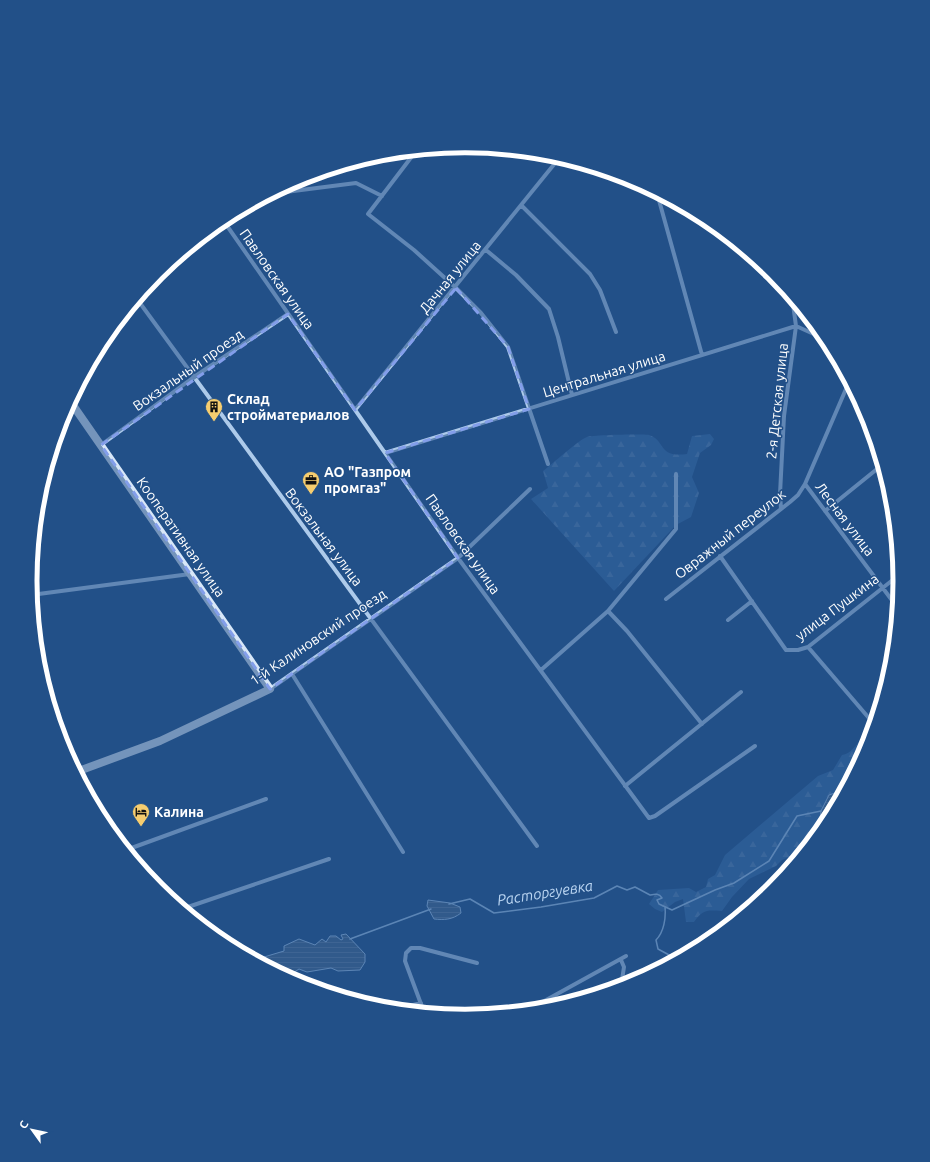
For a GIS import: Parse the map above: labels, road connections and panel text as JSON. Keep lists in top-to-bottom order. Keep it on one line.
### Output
{"streets":{"street":["Дачная улица","Павловская улица","Вокзальный проезд","Центральная улица","2-я Детская улица","Лесная улица","Овражный переулок","Кооперативная улица","Вокзальная улица","улица Пушкина","1-й Калиновский проезд"]},"crossings":[["Дачная улица","Павловская улица"],["Павловская улица","Вокзальный проезд"],["Павловская улица","Центральная улица"],["Павловская улица","1-й Калиновский проезд"],["Вокзальный проезд","Кооперативная улица"],["Вокзальный проезд","Вокзальная улица"],["Центральная улица","2-я Детская улица"],["2-я Детская улица","Овражный переулок"],["Лесная улица","Овражный переулок"],["Лесная улица","улица Пушкина"],["Кооперативная улица","1-й Калиновский проезд"],["Вокзальная улица","1-й Калиновский проезд"]],"water":["Расторгуевка"],"places":{"building":["Склад стройматериалов"],"office":["АО \"Газпром промгаз\""],"hotel":["Калина"]},"north":"top left"}
